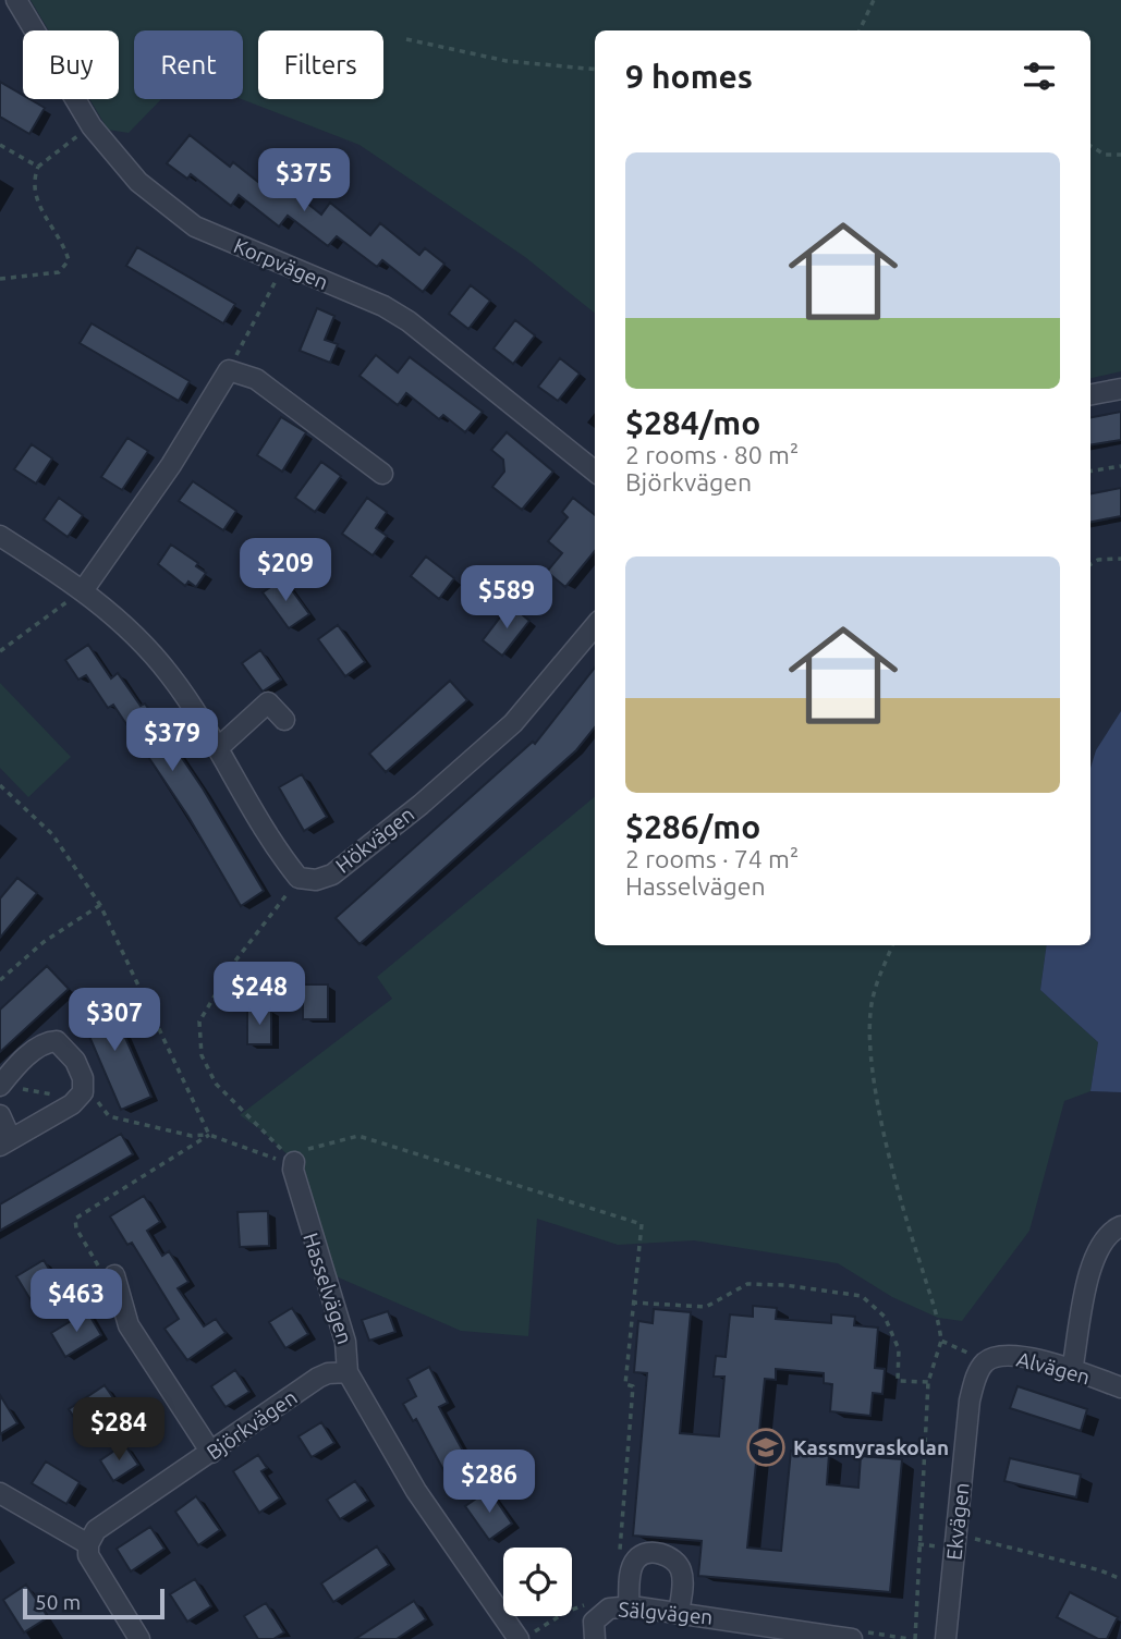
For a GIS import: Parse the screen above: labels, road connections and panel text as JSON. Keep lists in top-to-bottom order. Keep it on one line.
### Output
{"streets":{"street":["Korpvägen","Hökvägen","Hasselvägen","Alvägen","Björkvägen","Ekvägen","Sälgvägen"]},"crossings":[["Hasselvägen","Björkvägen"],["Alvägen","Ekvägen"]],"places":{"school or university":["Kassmyraskolan"]},"scale_bar":"50 m","page":{"chip":["Buy","Rent","Filters"],"heading":"9 homes","list":[{"name":"$284/mo","note":"2 rooms · 80 m² · Björkvägen"},{"name":"$286/mo","note":"2 rooms · 74 m² · Hasselvägen"}],"price":["$375","$209","$589","$379","$248","$307","$463","$284","$286"],"scale":"50 m"}}
